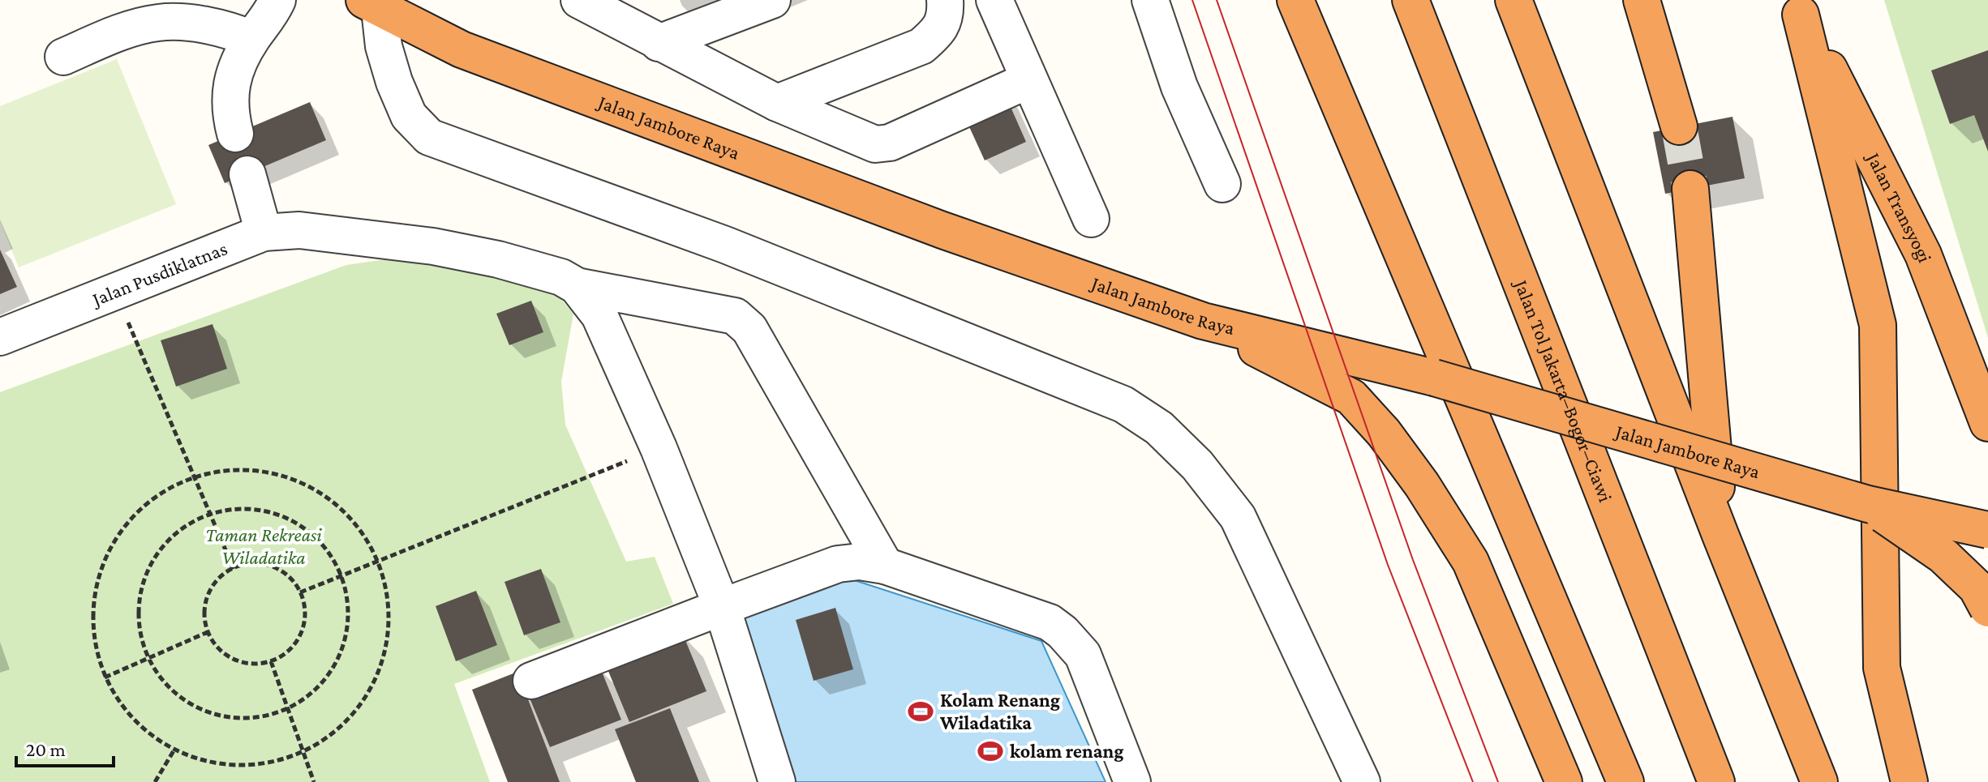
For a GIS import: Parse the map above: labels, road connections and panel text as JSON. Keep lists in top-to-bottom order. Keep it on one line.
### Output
{"streets":{"highway":["Jalan Jambore Raya","Jalan Transyogi","Jalan Tol Jakarta–Bogor–Ciawi"],"street":["Jalan Pusdiklatnas"]},"parks":["Taman Rekreasi Wiladatika"],"places":{"sports":["Kolam Renang Wiladatika","kolam renang"]},"scale_bar":"20 m"}
